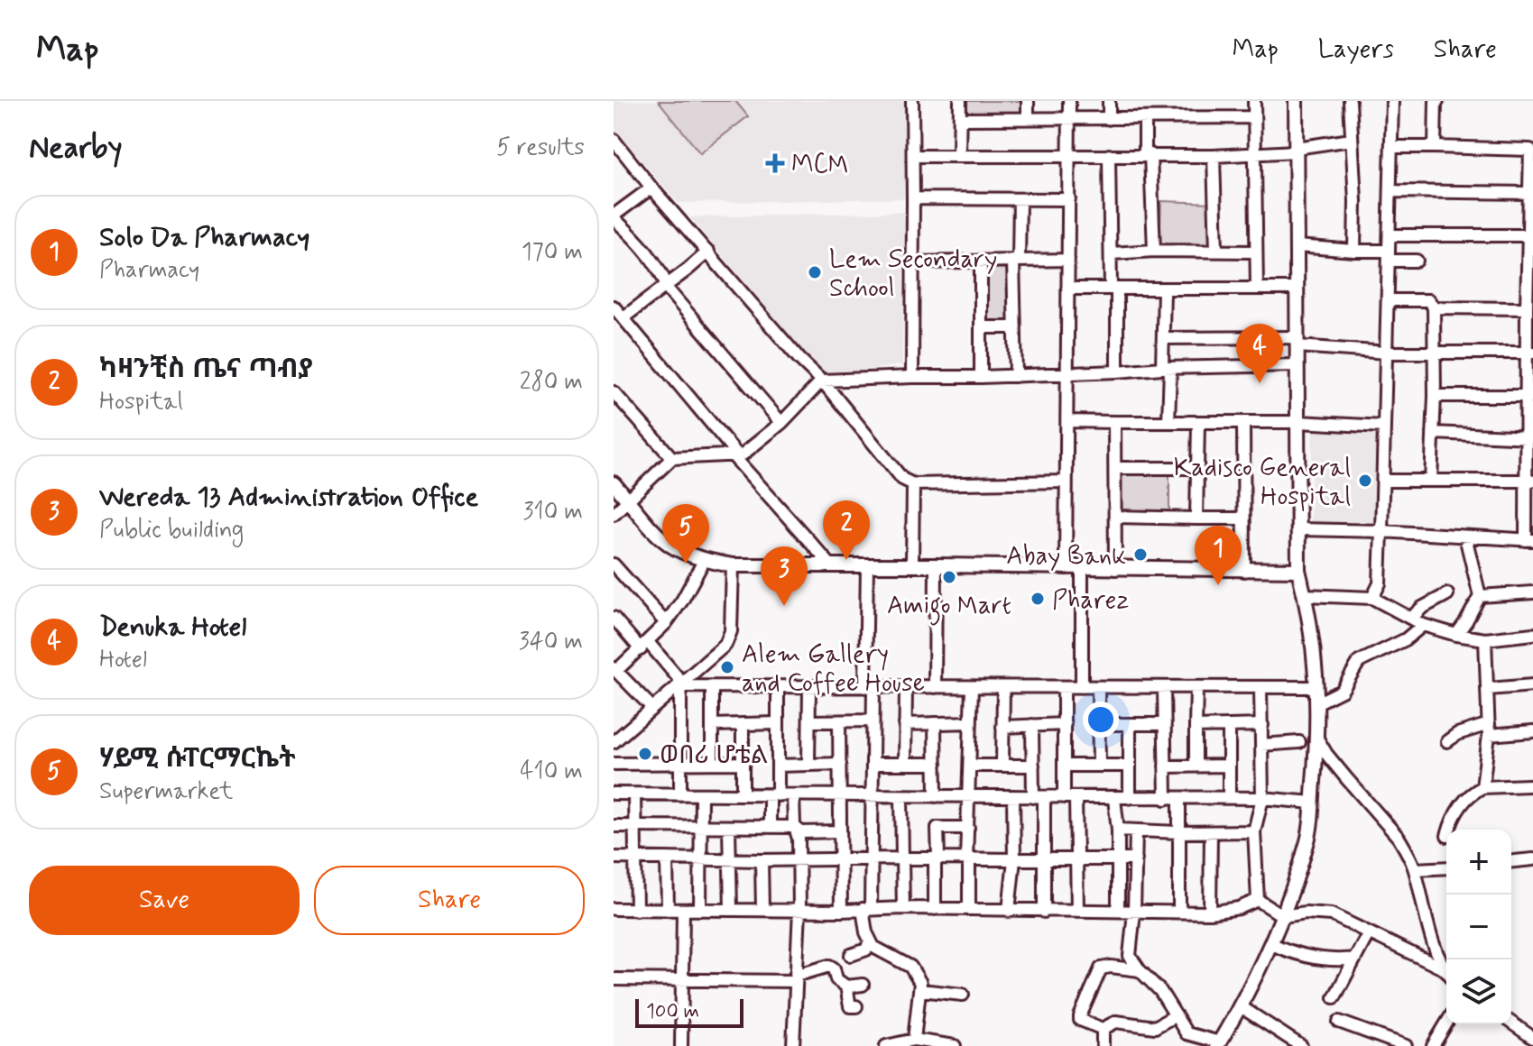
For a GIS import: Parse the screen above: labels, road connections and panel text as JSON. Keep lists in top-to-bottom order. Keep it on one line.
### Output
{"places":{"health":["MCM"],"other":["Lem Secondary School","Kadisco General Hospital","Abay Bank","Amigo Mart","Pharez","Alem Gallery and Coffee House","ወበሪ ሆቴል"]},"scale_bar":"100 m","page":{"header":"Map","nav":["Map","Layers","Share"],"heading":["Nearby","5 results"],"list":[{"mark":"1","name":"Solo Da Pharmacy","note":"Pharmacy","value":"170 m"},{"mark":"2","name":"ካዛንቺስ ጤና ጣብያ","note":"Hospital","value":"280 m"},{"mark":"3","name":"Wereda 13 Administration Office","note":"Public building","value":"310 m"},{"mark":"4","name":"Denuka Hotel","note":"Hotel","value":"340 m"},{"mark":"5","name":"ሃይሚ ሱፐርማርኬት","note":"Supermarket","value":"410 m"}],"pins":["4","2","5","1","3"],"map_buttons":["+","−"],"buttons":["Save","Share"],"scale":"100 m"}}
